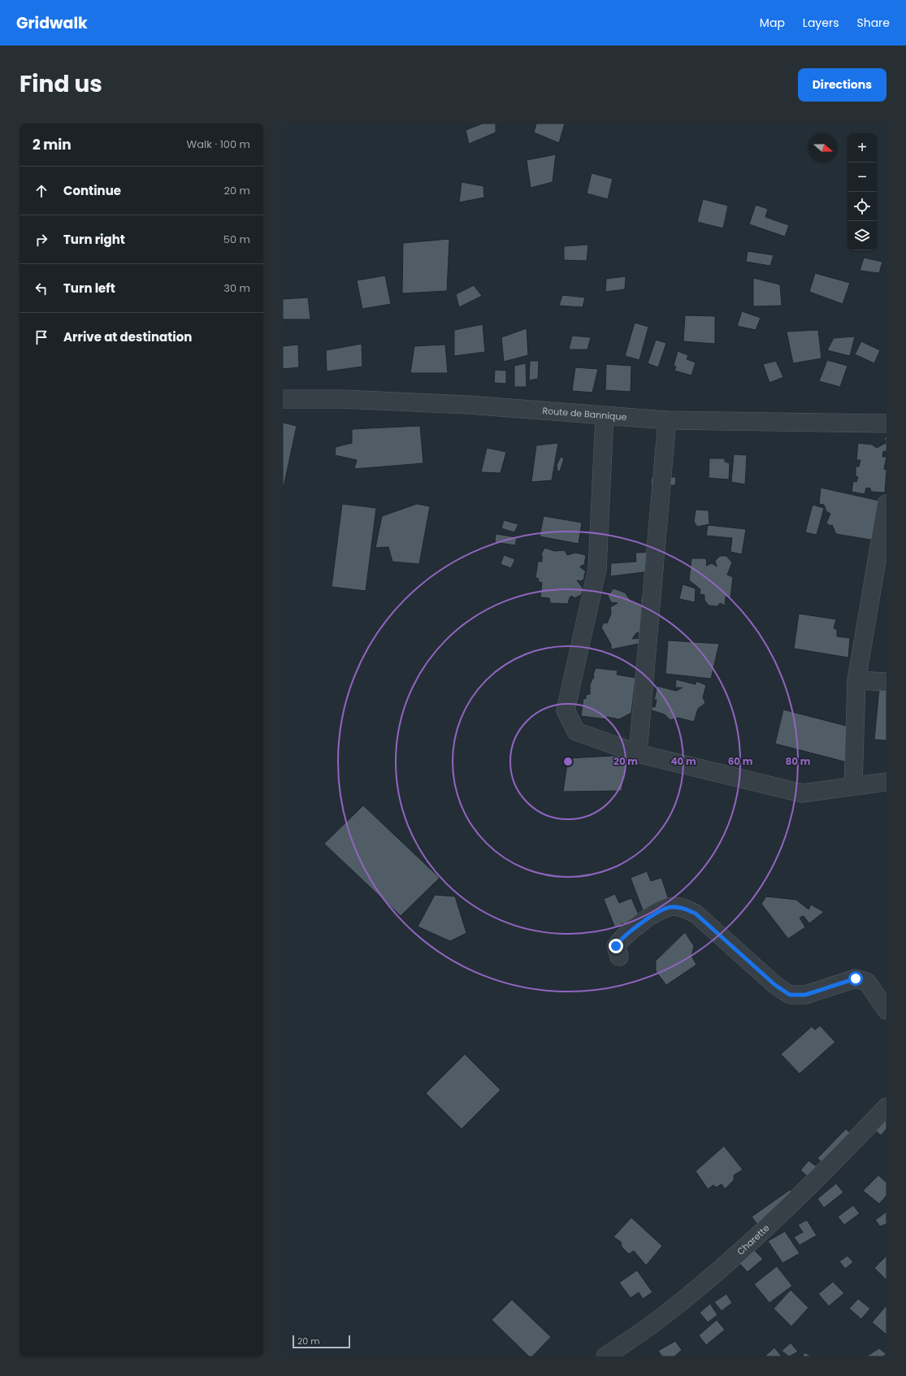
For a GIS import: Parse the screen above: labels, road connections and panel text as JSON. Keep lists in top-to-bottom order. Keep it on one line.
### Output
{"streets":{"street":["Route de Bannique","Charette"]},"scale_bar":"20 m","north":"right","page":{"header":"Gridwalk","nav":["Map","Layers","Share"],"title":"Find us","buttons":"Directions","heading":["2 min","Walk · 100 m"],"map_buttons":["+","−"],"list":[["Continue","20 m"],["Turn right","50 m"],["Turn left","30 m"],"Arrive at destination"],"scale":"20 m"},"rings":["20 m","40 m","60 m","80 m"]}
